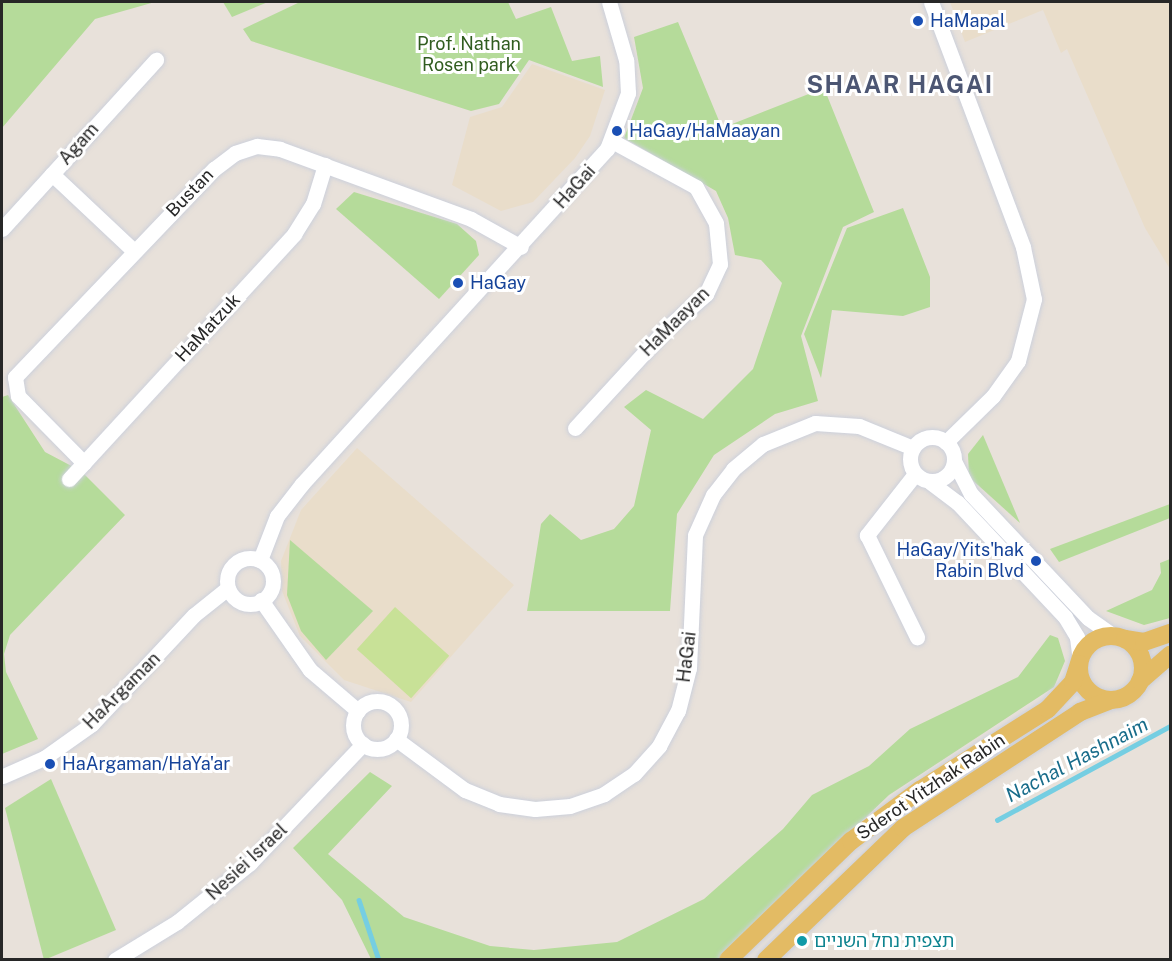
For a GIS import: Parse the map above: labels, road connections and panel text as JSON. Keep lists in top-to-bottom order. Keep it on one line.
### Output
{"streets":{"main road":["Sderot Yitzhak Rabin"],"street":["Agam","HaGai","Bustan","HaMaayan","HaMatzuk","HaArgaman","Nesiei Israel"]},"crossings":[["HaGai","Bustan"],["HaGai","HaMaayan"],["HaGai","HaArgaman"],["HaGai","Nesiei Israel"],["Bustan","HaMatzuk"]],"districts":["SHAAR HAGAI"],"water":["Nachal Hashnaim"],"parks":["Prof. Nathan Rosen park"],"places":["HaMapal","HaGay/HaMaayan","HaGay","HaGay/Yits'hak Rabin Blvd","HaArgaman/HaYa'ar","תצפית נחל השניים"]}
